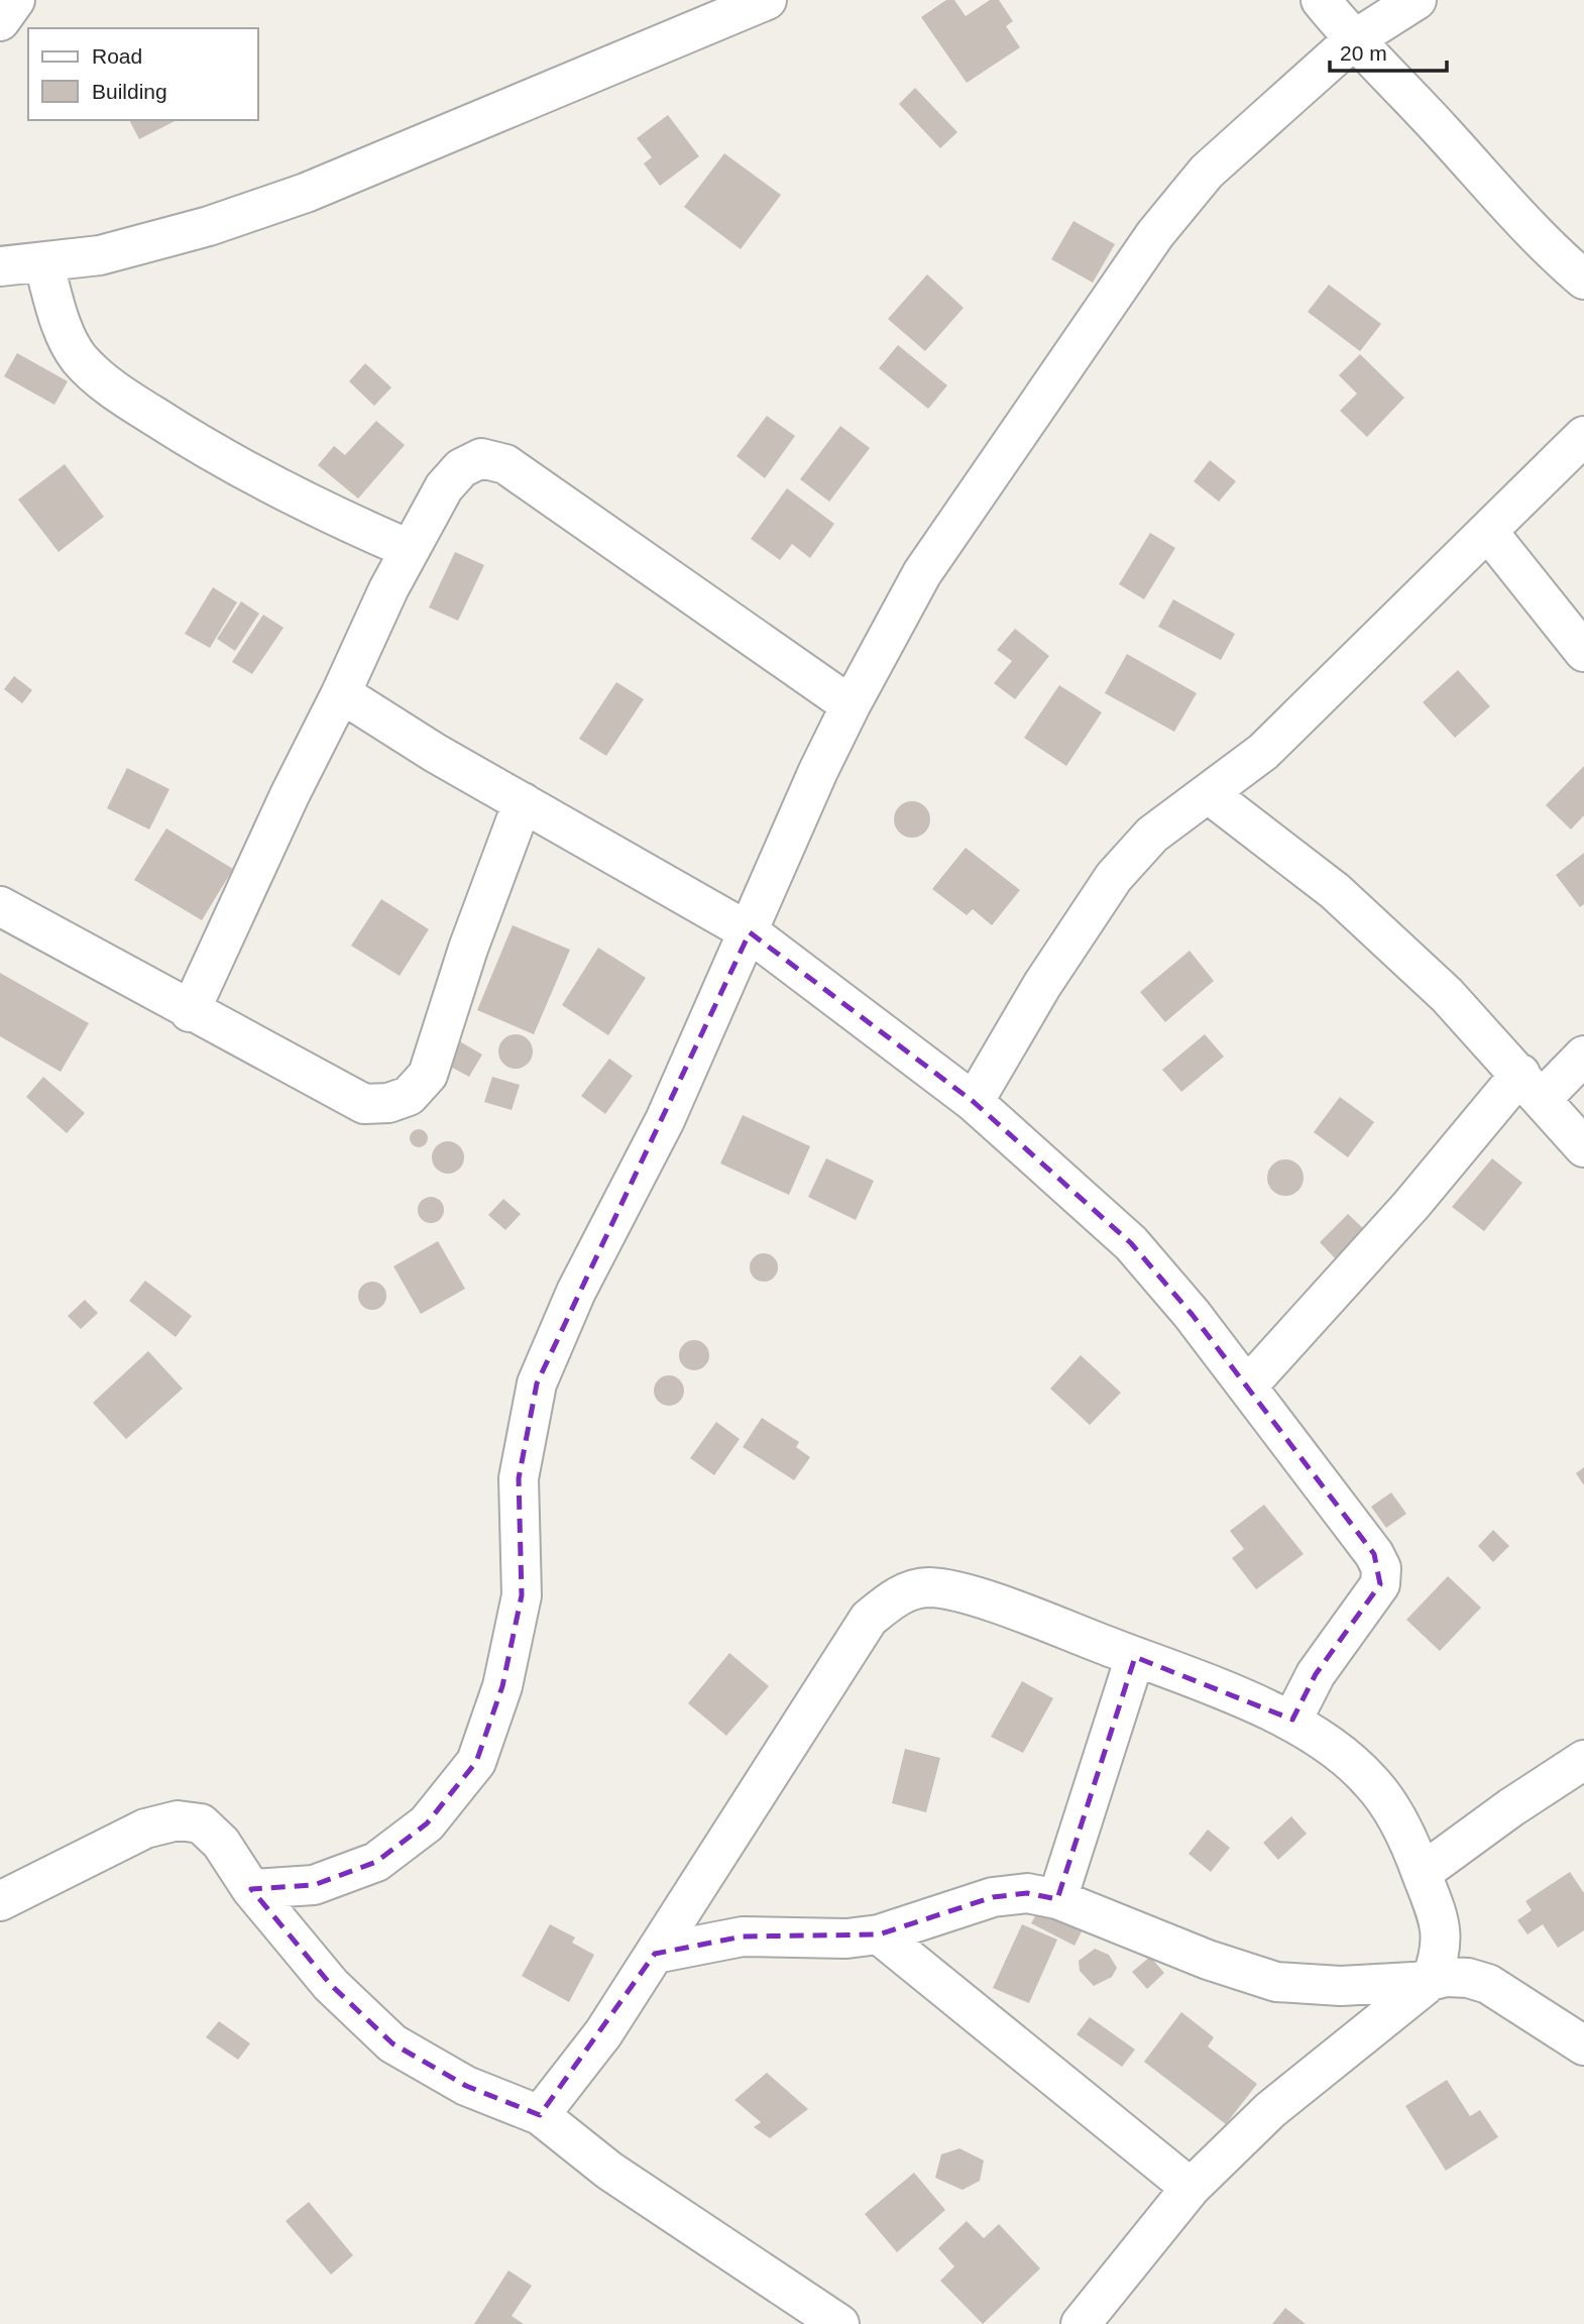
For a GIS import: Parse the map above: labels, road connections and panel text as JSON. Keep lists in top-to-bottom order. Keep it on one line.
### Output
{"legend":["Road","Building"],"scale_bar":"20 m"}
